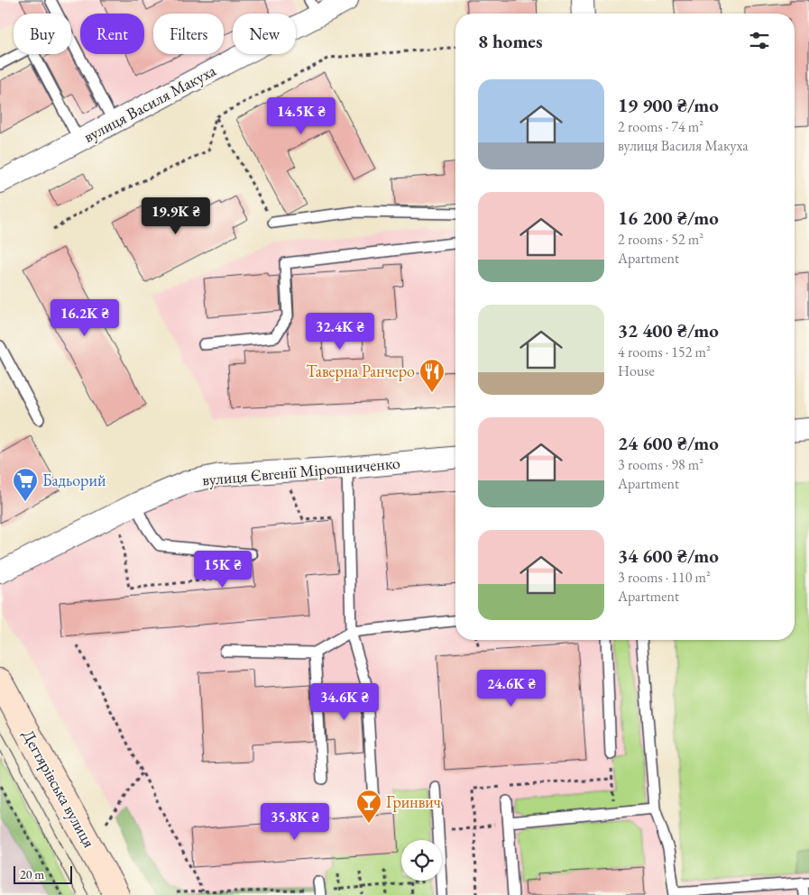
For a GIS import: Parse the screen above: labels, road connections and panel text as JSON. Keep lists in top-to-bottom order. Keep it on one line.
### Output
{"streets":{"main road":["Дегтярівська вулиця"],"street":["вулиця Василя Макуха","вулиця Євгенії Мірошниченко"]},"places":{"restaurant":["Таверна Ранчеро"],"supermarket":["Бадьорий"],"bar":["Гринвич"]},"scale_bar":"20 m","page":{"chip":["Buy","Rent","Filters","New"],"heading":"8 homes","list":[{"name":"19 900 ₴/mo","note":"2 rooms · 74 m² · вулиця Василя Макуха"},{"name":"16 200 ₴/mo","note":"2 rooms · 52 m² · Apartment"},{"name":"32 400 ₴/mo","note":"4 rooms · 152 m² · House"},{"name":"24 600 ₴/mo","note":"3 rooms · 98 m² · Apartment"},{"name":"34 600 ₴/mo","note":"3 rooms · 110 m² · Apartment"}],"price":["14.5K ₴","19.9K ₴","16.2K ₴","32.4K ₴","15K ₴","24.6K ₴","34.6K ₴","35.8K ₴"],"scale":"20 m"}}
